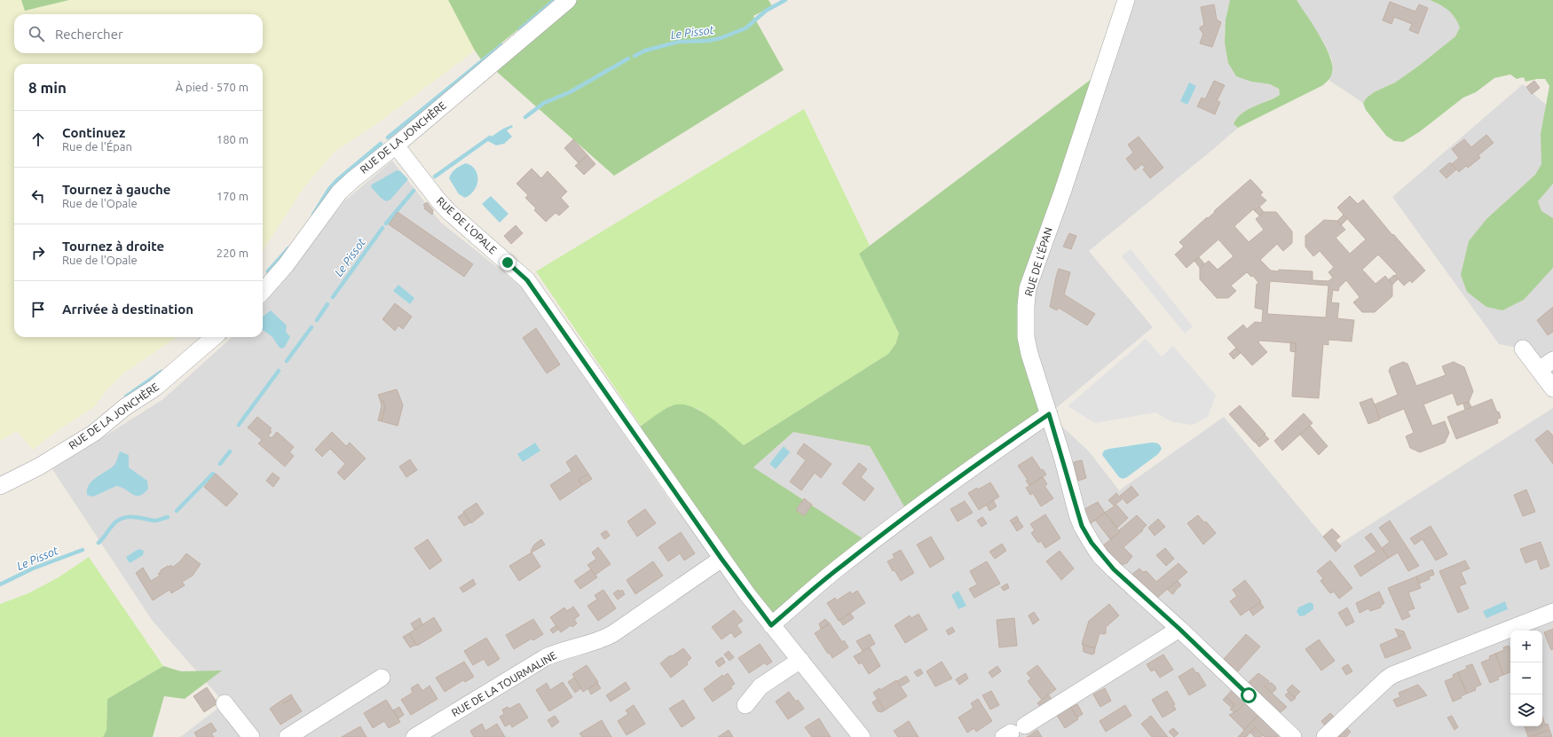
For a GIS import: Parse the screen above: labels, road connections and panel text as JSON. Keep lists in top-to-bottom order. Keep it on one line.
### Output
{"streets":{"street":["RUE DE LA JONCHÈRE","RUE DE L'OPALE","RUE DE L'ÉPAN","RUE DE LA TOURMALINE"]},"crossings":[["RUE DE LA JONCHÈRE","RUE DE L'OPALE"],["RUE DE L'OPALE","RUE DE LA TOURMALINE"]],"water":["Le Pissot"],"page":{"search":"Rechercher","heading":["8 min","À pied · 570 m"],"list":[["Continuez","Rue de l'Épan","180 m"],["Tournez à gauche","Rue de l'Opale","170 m"],["Tournez à droite","Rue de l'Opale","220 m"],"Arrivée à destination"],"map_buttons":["+","−"]}}
